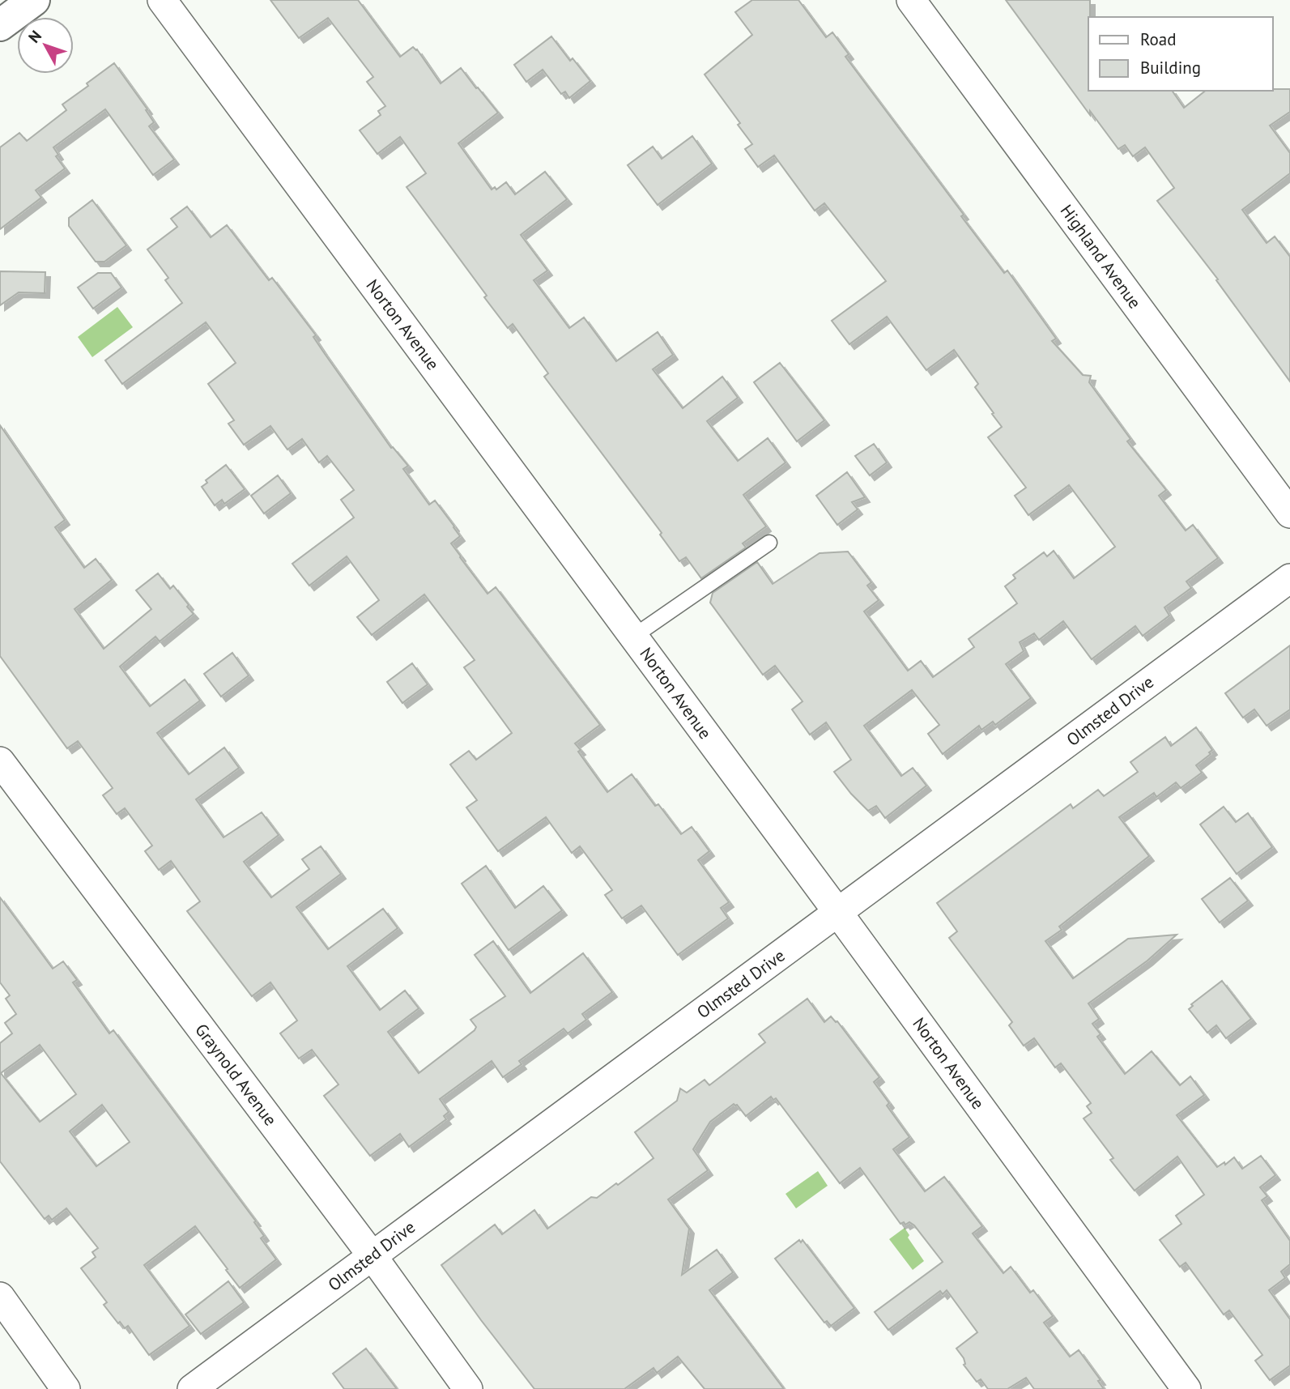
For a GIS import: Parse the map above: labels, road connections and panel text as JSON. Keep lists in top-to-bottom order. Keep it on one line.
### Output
{"streets":{"street":["Highland Avenue","Norton Avenue","Olmsted Drive","Graynold Avenue"]},"crossings":[["Norton Avenue","Olmsted Drive"],["Olmsted Drive","Graynold Avenue"]],"legend":["Road","Building"],"north":"top left"}
